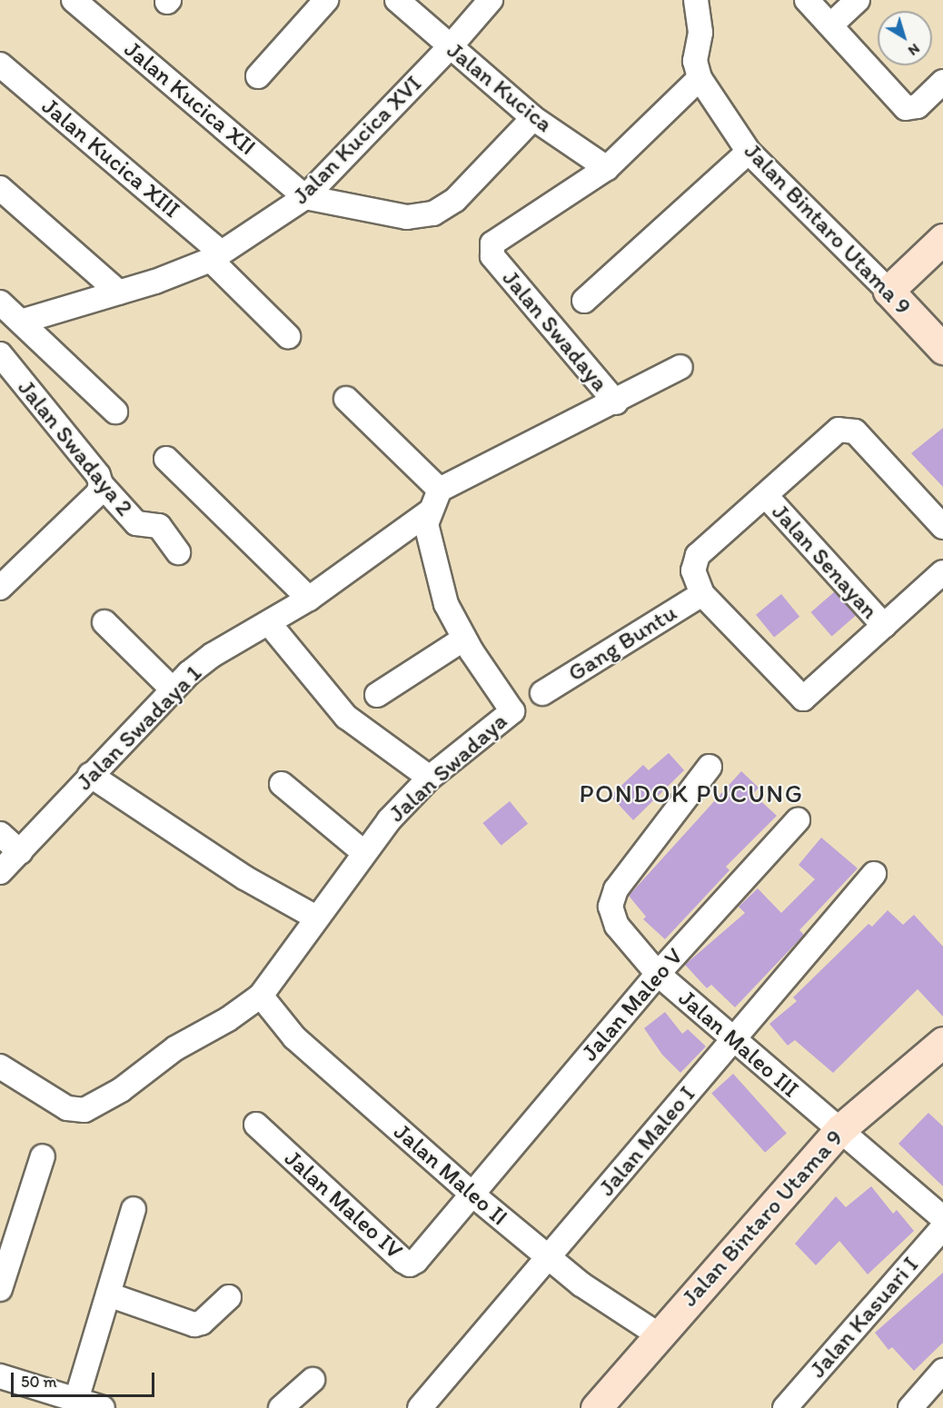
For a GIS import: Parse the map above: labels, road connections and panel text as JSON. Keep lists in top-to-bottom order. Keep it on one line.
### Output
{"streets":{"street":["Jalan Kucica","Jalan Kucica XII","Jalan Kucica XVI","Jalan Kucica XIII","Jalan Bintaro Utama 9","Jalan Swadaya","Jalan Swadaya 2","Jalan Senayan","Gang Buntu","Jalan Swadaya 1","Jalan Maleo V","Jalan Maleo III","Jalan Maleo I","Jalan Maleo II","Jalan Maleo IV","Jalan Kasuari I"]},"crossings":[["Jalan Kucica","Jalan Kucica XVI"],["Jalan Kucica","Jalan Swadaya"],["Jalan Kucica XII","Jalan Kucica XVI"],["Jalan Kucica XVI","Jalan Kucica XIII"],["Jalan Bintaro Utama 9","Jalan Swadaya"],["Jalan Bintaro Utama 9","Jalan Maleo III"],["Jalan Bintaro Utama 9","Jalan Maleo II"],["Jalan Swadaya","Jalan Swadaya 1"],["Jalan Swadaya","Jalan Maleo II"],["Jalan Senayan","Gang Buntu"],["Jalan Maleo V","Jalan Maleo III"],["Jalan Maleo V","Jalan Maleo II"],["Jalan Maleo V","Jalan Maleo IV"],["Jalan Maleo III","Jalan Maleo I"],["Jalan Maleo I","Jalan Maleo II"],["Jalan Maleo II","Jalan Maleo IV"]],"districts":["PONDOK PUCUNG"],"scale_bar":"50 m","north":"bottom right"}
